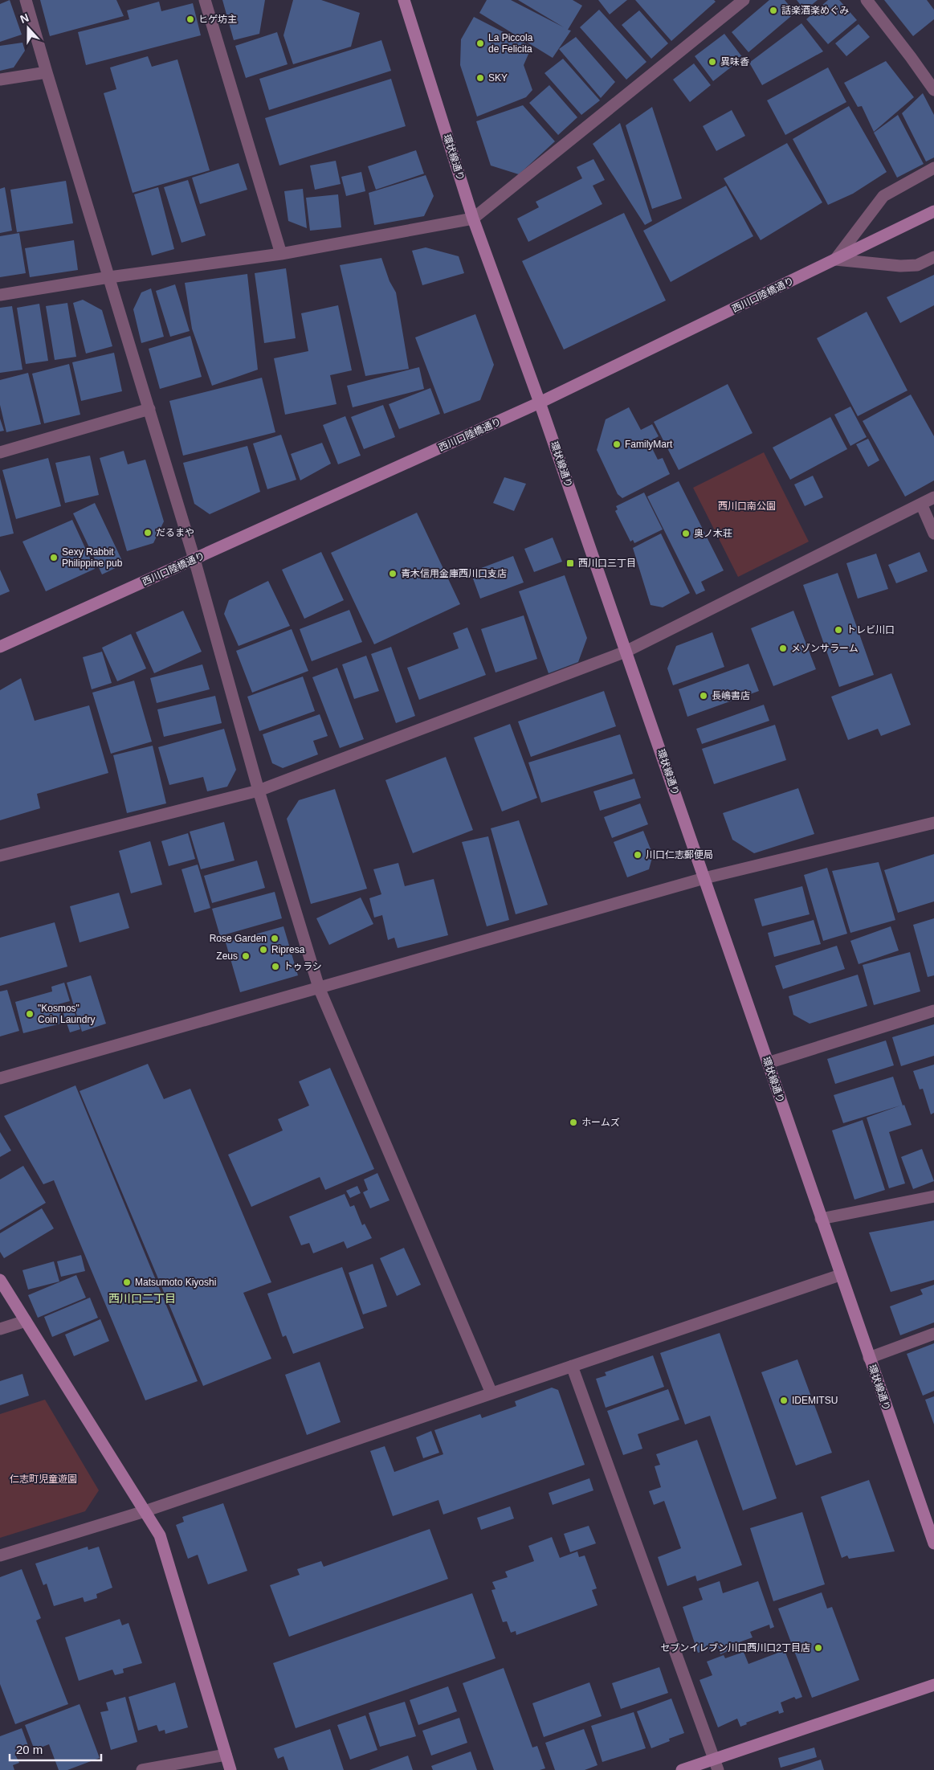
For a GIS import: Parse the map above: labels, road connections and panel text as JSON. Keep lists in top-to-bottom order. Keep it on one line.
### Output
{"streets":{"street":["環状線通り","西川口陸橋通り"]},"crossings":[["環状線通り","西川口陸橋通り"]],"districts":["西川口二丁目"],"parks":["西川口南公園","仁志町児童遊園"],"places":{"other":["話楽酒楽めぐみ","ヒゲ坊主","La Piccola de Felicita","異味香","SKY","FamilyMart","だるまや","奥ノ木荘","Sexy Rabbit Philippine pub","青木信用金庫西川口支店","トレビ川口","メゾンサラーム","長嶋書店","川口仁志郵便局","Rose Garden","Ripresa","Zeus","トゥラシ","\"Kosmos\" Coin Laundry","ホームズ","Matsumoto Kiyoshi","IDEMITSU","セブンイレブン川口西川口2丁目店"],"transit":["西川口三丁目"]},"scale_bar":"20 m","north":"top"}
